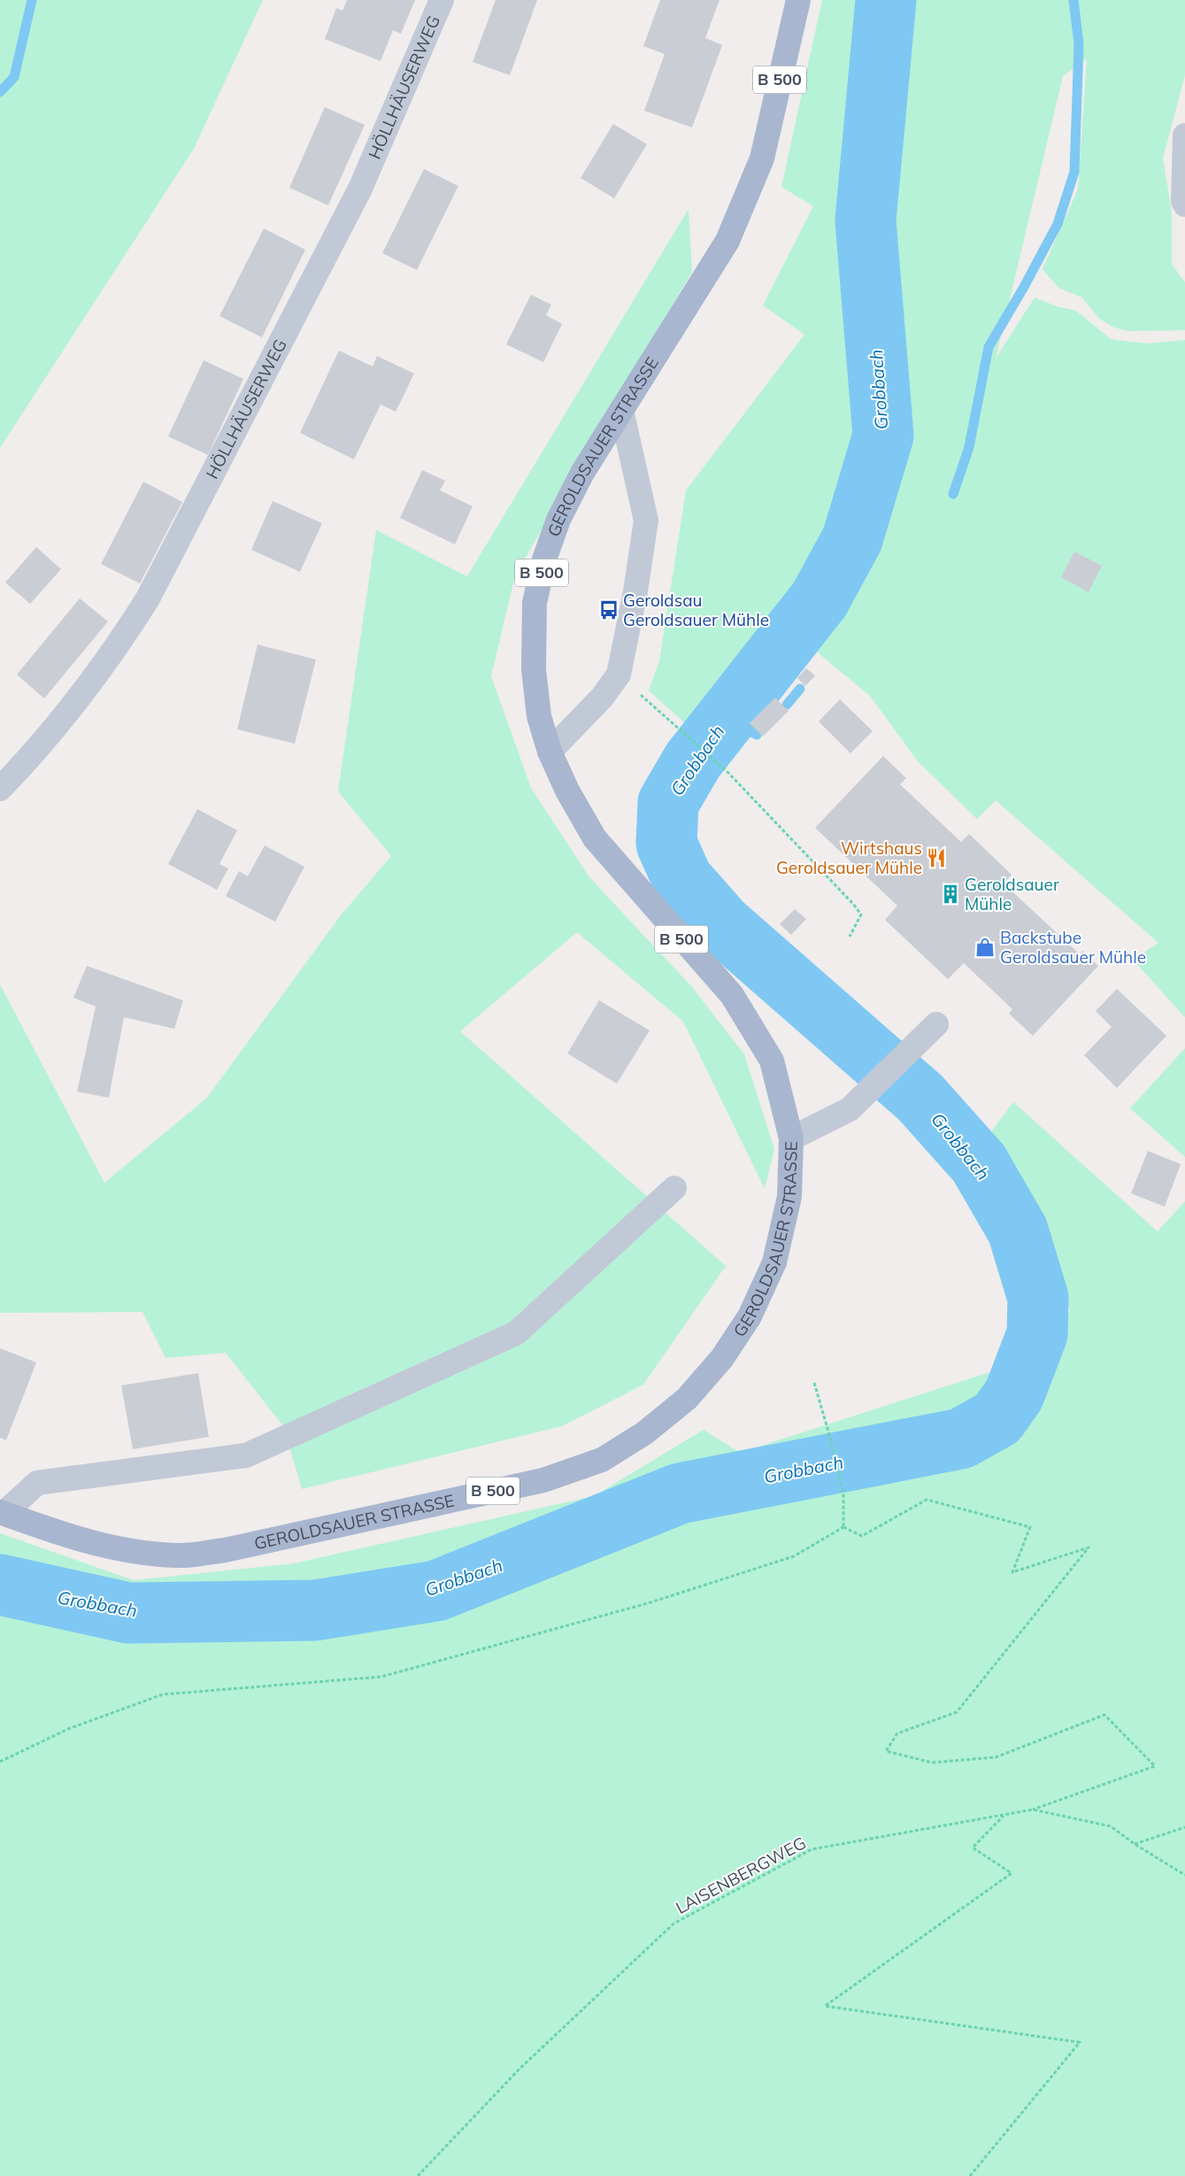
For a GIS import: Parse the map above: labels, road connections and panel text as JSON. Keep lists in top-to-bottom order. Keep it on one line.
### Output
{"streets":{"main road":["B 500","GEROLDSAUER STRASSE"],"street":["HÖLLHÄUSERWEG"],"path":["LAISENBERGWEG"]},"water":["Grobbach"],"places":{"bus stop":["Geroldsau Geroldsauer Mühle"],"restaurant":["Wirtshaus Geroldsauer Mühle"],"building":["Geroldsauer Mühle"],"shop":["Backstube Geroldsauer Mühle"]}}
